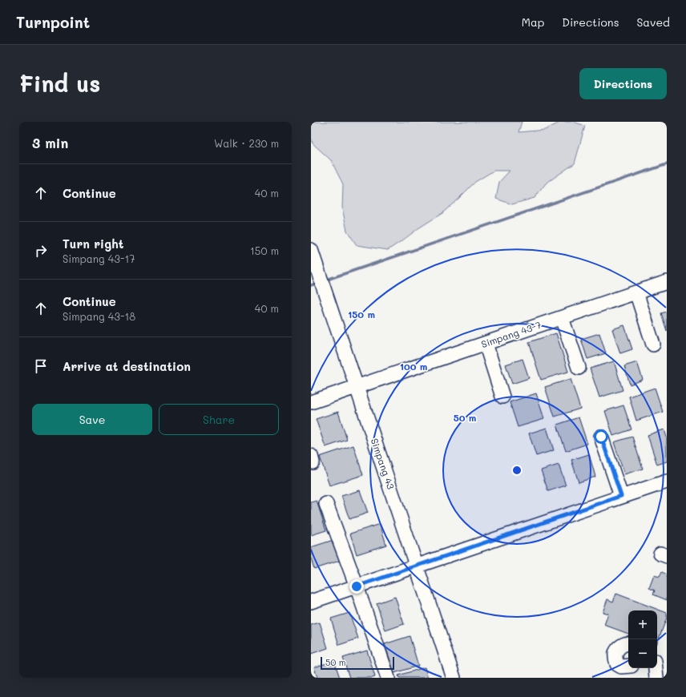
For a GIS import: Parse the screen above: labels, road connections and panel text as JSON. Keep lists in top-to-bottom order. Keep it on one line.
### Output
{"streets":{"street":["Simpang 43-7","Simpang 43"]},"crossings":[["Simpang 43-7","Simpang 43"]],"scale_bar":"50 m","page":{"header":"Turnpoint","nav":["Map","Directions","Saved"],"buttons":["Directions",["Save","Share"]],"title":"Find us","heading":["3 min","Walk · 230 m"],"list":[["Continue","40 m"],["Turn right","Simpang 43-17","150 m"],["Continue","Simpang 43-18","40 m"],"Arrive at destination"],"map_buttons":["+","−"],"scale":"50 m"},"rings":["150 m","100 m","50 m"]}
